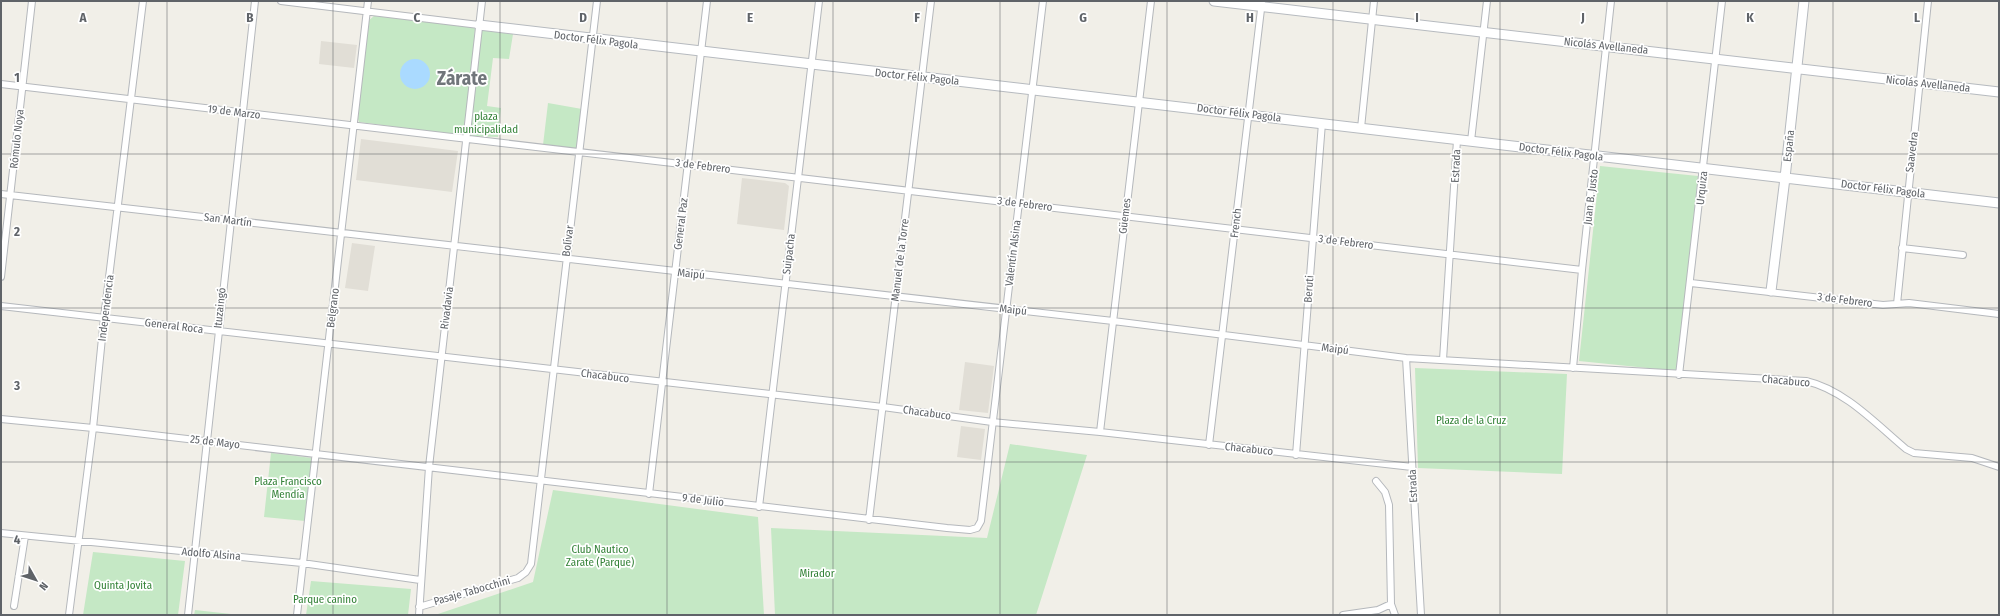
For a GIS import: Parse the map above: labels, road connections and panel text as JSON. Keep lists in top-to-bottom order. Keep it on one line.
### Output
{"streets":{"street":["Doctor Félix Pagola","Nicolás Avellaneda","19 de Marzo","Rómulo Noya","España","Saavedra","3 de Febrero","Estrada","Urquiza","Juan B. Justo","Güemes","San Martín","French","General Paz","Bolívar","Valentín Alsina","Suipacha","Manuel de la Torre","Maipú","Beruti","Independencia","Ituzaingó","Belgrano","Rivadavia","General Roca","Chacabuco","25 de Mayo","9 de Julio","Adolfo Alsina","Pasaje Tabocchini"]},"crossings":[["Doctor Félix Pagola","España"],["Doctor Félix Pagola","Saavedra"],["Doctor Félix Pagola","Estrada"],["Doctor Félix Pagola","Urquiza"],["Doctor Félix Pagola","Juan B. Justo"],["Doctor Félix Pagola","Güemes"],["Doctor Félix Pagola","French"],["Doctor Félix Pagola","General Paz"],["Doctor Félix Pagola","Bolívar"],["Doctor Félix Pagola","Valentín Alsina"],["Doctor Félix Pagola","Suipacha"],["Doctor Félix Pagola","Manuel de la Torre"],["Doctor Félix Pagola","Beruti"],["Doctor Félix Pagola","Rivadavia"],["Nicolás Avellaneda","España"],["Nicolás Avellaneda","Saavedra"],["Nicolás Avellaneda","Estrada"],["Nicolás Avellaneda","Urquiza"],["Nicolás Avellaneda","Juan B. Justo"],["Nicolás Avellaneda","French"],["19 de Marzo","Rómulo Noya"],["19 de Marzo","3 de Febrero"],["19 de Marzo","Independencia"],["19 de Marzo","Ituzaingó"],["19 de Marzo","Belgrano"],["19 de Marzo","Rivadavia"],["Rómulo Noya","San Martín"],["España","3 de Febrero"],["Saavedra","3 de Febrero"],["3 de Febrero","Estrada"],["3 de Febrero","Urquiza"],["3 de Febrero","Juan B. Justo"],["3 de Febrero","Güemes"],["3 de Febrero","French"],["3 de Febrero","General Paz"],["3 de Febrero","Bolívar"],["3 de Febrero","Valentín Alsina"],["3 de Febrero","Suipacha"],["3 de Febrero","Manuel de la Torre"],["3 de Febrero","Beruti"],["3 de Febrero","Rivadavia"],["Estrada","Maipú"],["Estrada","Chacabuco"],["Urquiza","Chacabuco"],["Juan B. Justo","Maipú"],["Juan B. Justo","Chacabuco"],["Güemes","Maipú"],["Güemes","Chacabuco"],["San Martín","Maipú"],["San Martín","Independencia"],["San Martín","Ituzaingó"],["San Martín","Belgrano"],["San Martín","Rivadavia"],["French","Maipú"],["French","Chacabuco"],["General Paz","Maipú"],["General Paz","Chacabuco"],["General Paz","9 de Julio"],["Bolívar","Maipú"],["Bolívar","Chacabuco"],["Bolívar","9 de Julio"],["Bolívar","Pasaje Tabocchini"],["Valentín Alsina","Maipú"],["Valentín Alsina","Chacabuco"],["Valentín Alsina","9 de Julio"],["Suipacha","Maipú"],["Suipacha","Chacabuco"],["Suipacha","9 de Julio"],["Manuel de la Torre","Maipú"],["Manuel de la Torre","Chacabuco"],["Manuel de la Torre","9 de Julio"],["Maipú","Beruti"],["Maipú","Rivadavia"],["Maipú","Chacabuco"],["Beruti","Chacabuco"],["Independencia","General Roca"],["Independencia","25 de Mayo"],["Independencia","Adolfo Alsina"],["Ituzaingó","General Roca"],["Ituzaingó","25 de Mayo"],["Ituzaingó","Adolfo Alsina"],["Belgrano","General Roca"],["Belgrano","25 de Mayo"],["Belgrano","Adolfo Alsina"],["Rivadavia","General Roca"],["Rivadavia","Chacabuco"],["Rivadavia","25 de Mayo"],["Rivadavia","9 de Julio"],["Rivadavia","Adolfo Alsina"],["Rivadavia","Pasaje Tabocchini"],["General Roca","Chacabuco"],["25 de Mayo","9 de Julio"],["9 de Julio","Pasaje Tabocchini"]],"districts":["Zárate"],"parks":["plaza municipalidad","Plaza de la Cruz","Plaza Francisco Mendía","Club Nautico Zarate (Parque)","Mirador","Quinta Jovita","Parque canino"],"north":"bottom right","grid":{"columns":["A","B","C","D","E","F","G","H","I","J","K","L"],"rows":["1","2","3","4"]}}
